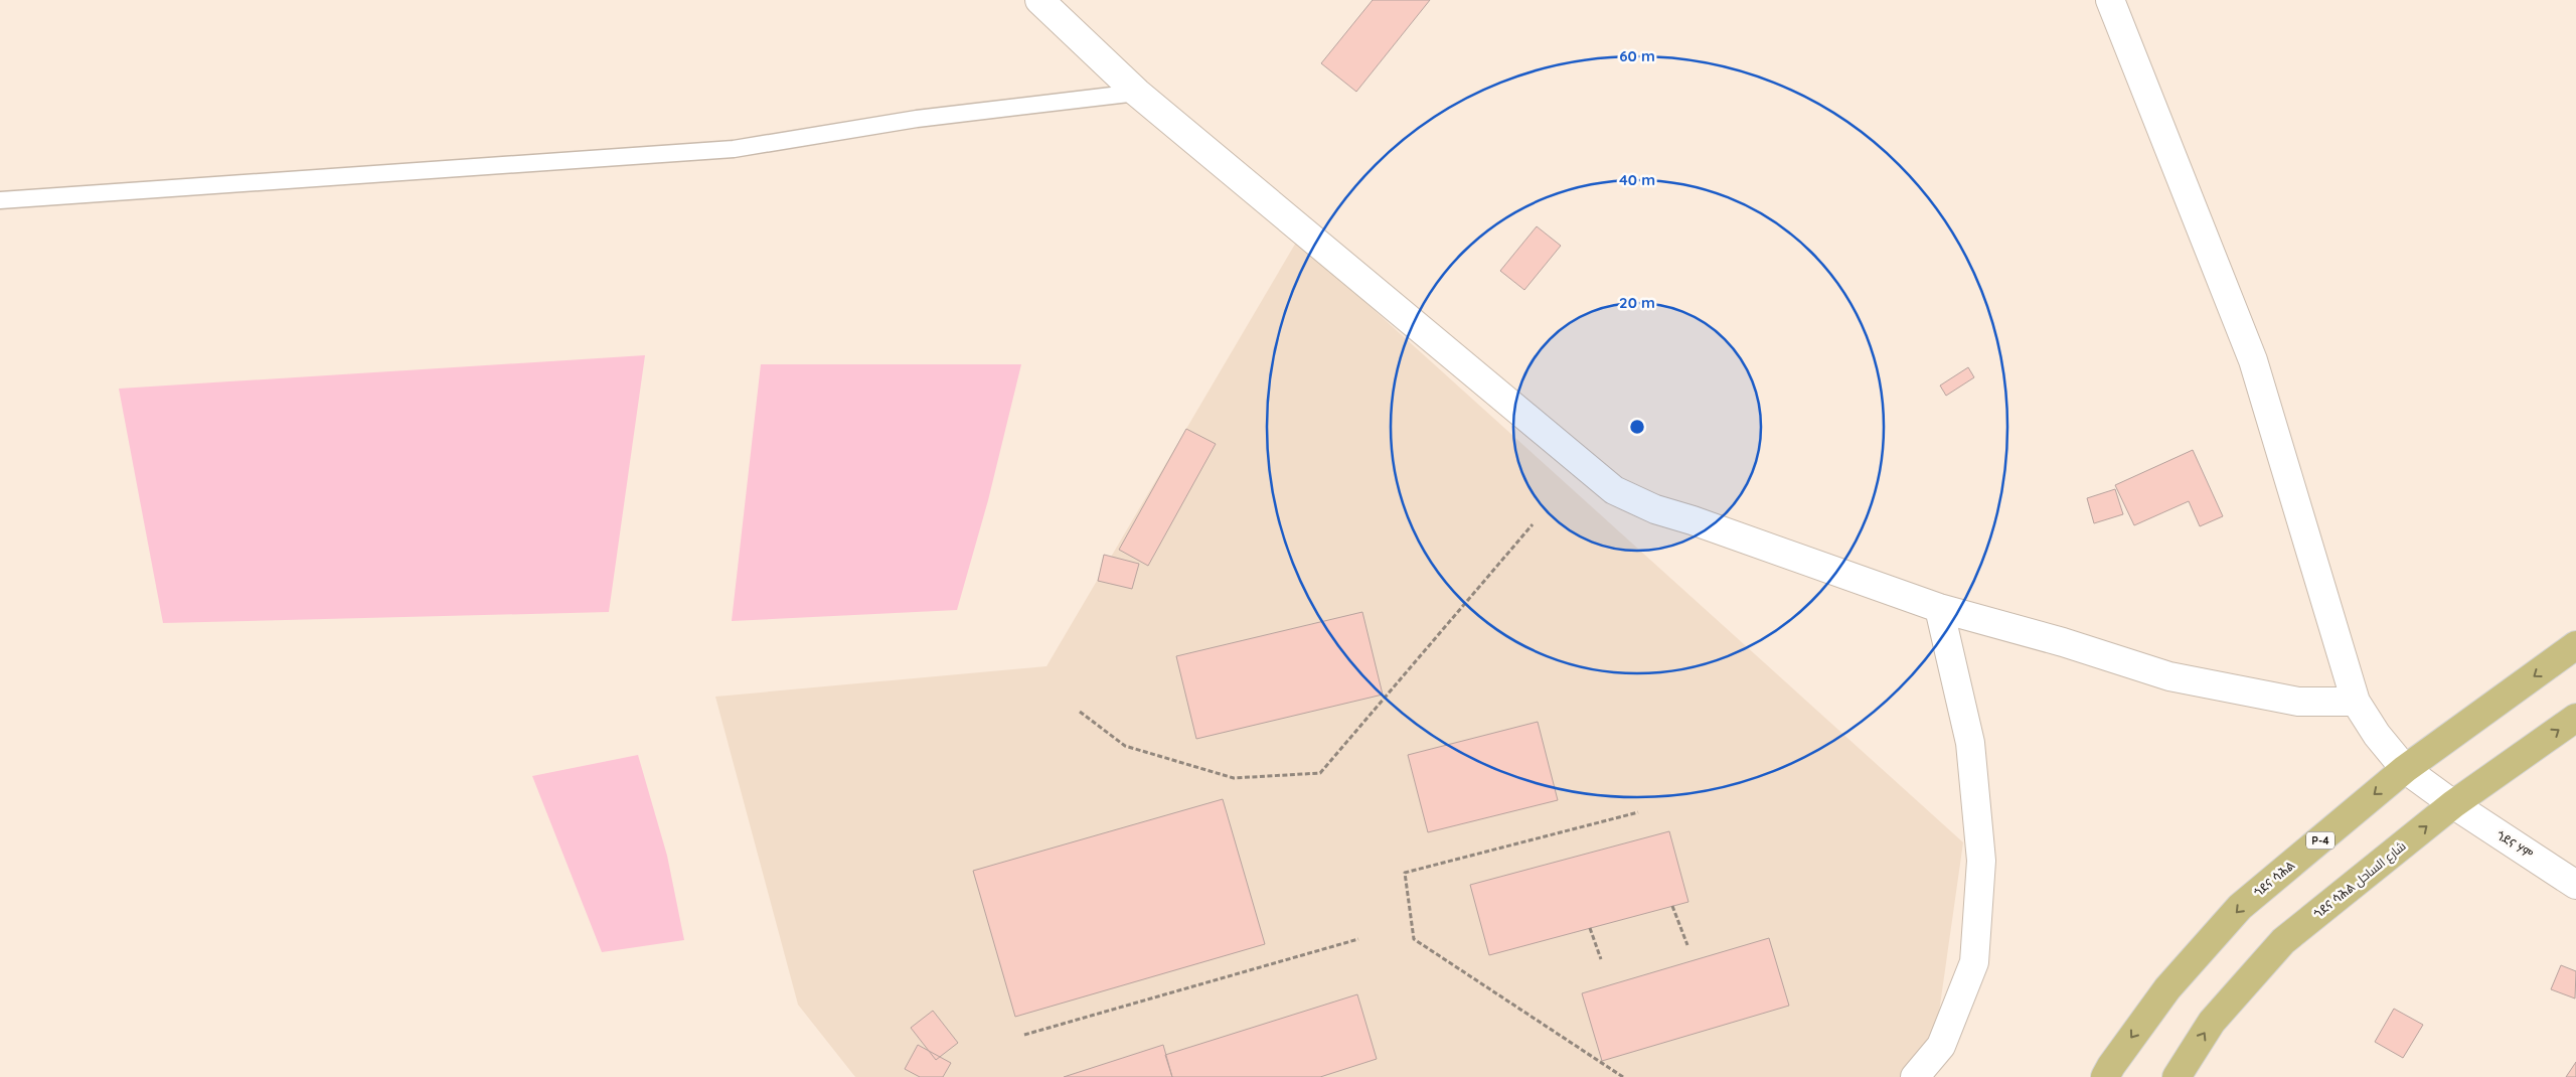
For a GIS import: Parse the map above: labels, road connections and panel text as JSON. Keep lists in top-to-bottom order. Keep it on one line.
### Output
{"streets":{"highway":["P-4","ጎደና ሳሕል","ጎደና ሳሕል شارع الساحل"],"street":["ጎደና ሃም"]},"crossings":[["ጎደና ሃም","ጎደና ሳሕል"],["ጎደና ሃም","ጎደና ሳሕል شارع الساحل"]],"one_way":["ጎደና ሳሕል","ጎደና ሳሕል شارع الساحل"],"rings":["60 m","40 m","20 m"]}
